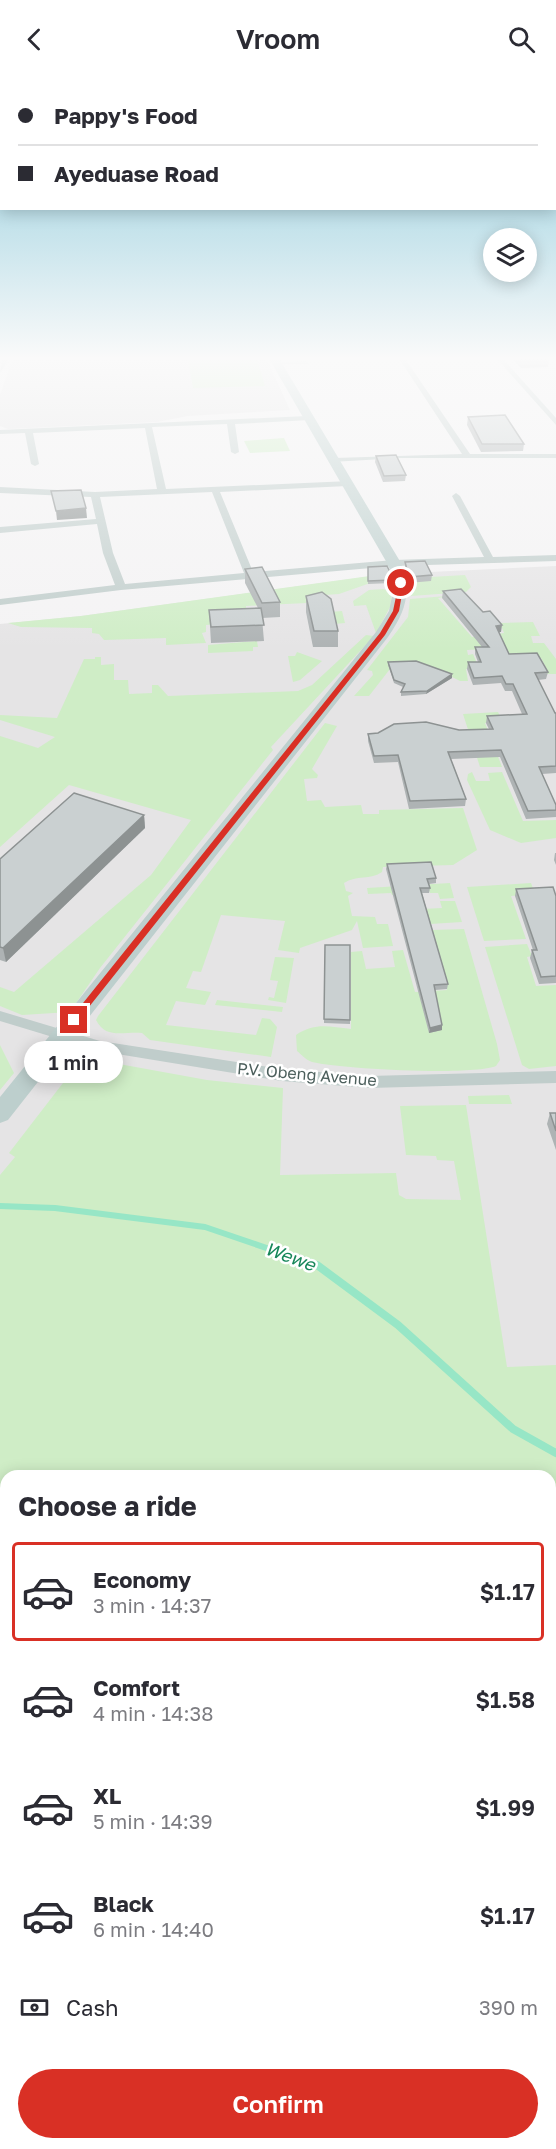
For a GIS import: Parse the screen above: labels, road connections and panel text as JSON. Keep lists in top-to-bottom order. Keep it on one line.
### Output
{"streets":{"street":["P.V. Obeng Avenue"]},"water":["Wewe"],"page":{"header":"Vroom","banner":["Pappy's Food","Ayeduase Road"],"bubble":"1 min","heading":"Choose a ride","list":[{"name":"Economy","note":"3 min · 14:37","value":"$1.17"},{"name":"Comfort","note":"4 min · 14:38","value":"$1.58"},{"name":"XL","note":"5 min · 14:39","value":"$1.99"},{"name":"Black","note":"6 min · 14:40","value":"$1.17"}],"pay":["Cash","390 m"],"buttons":"Confirm"}}
